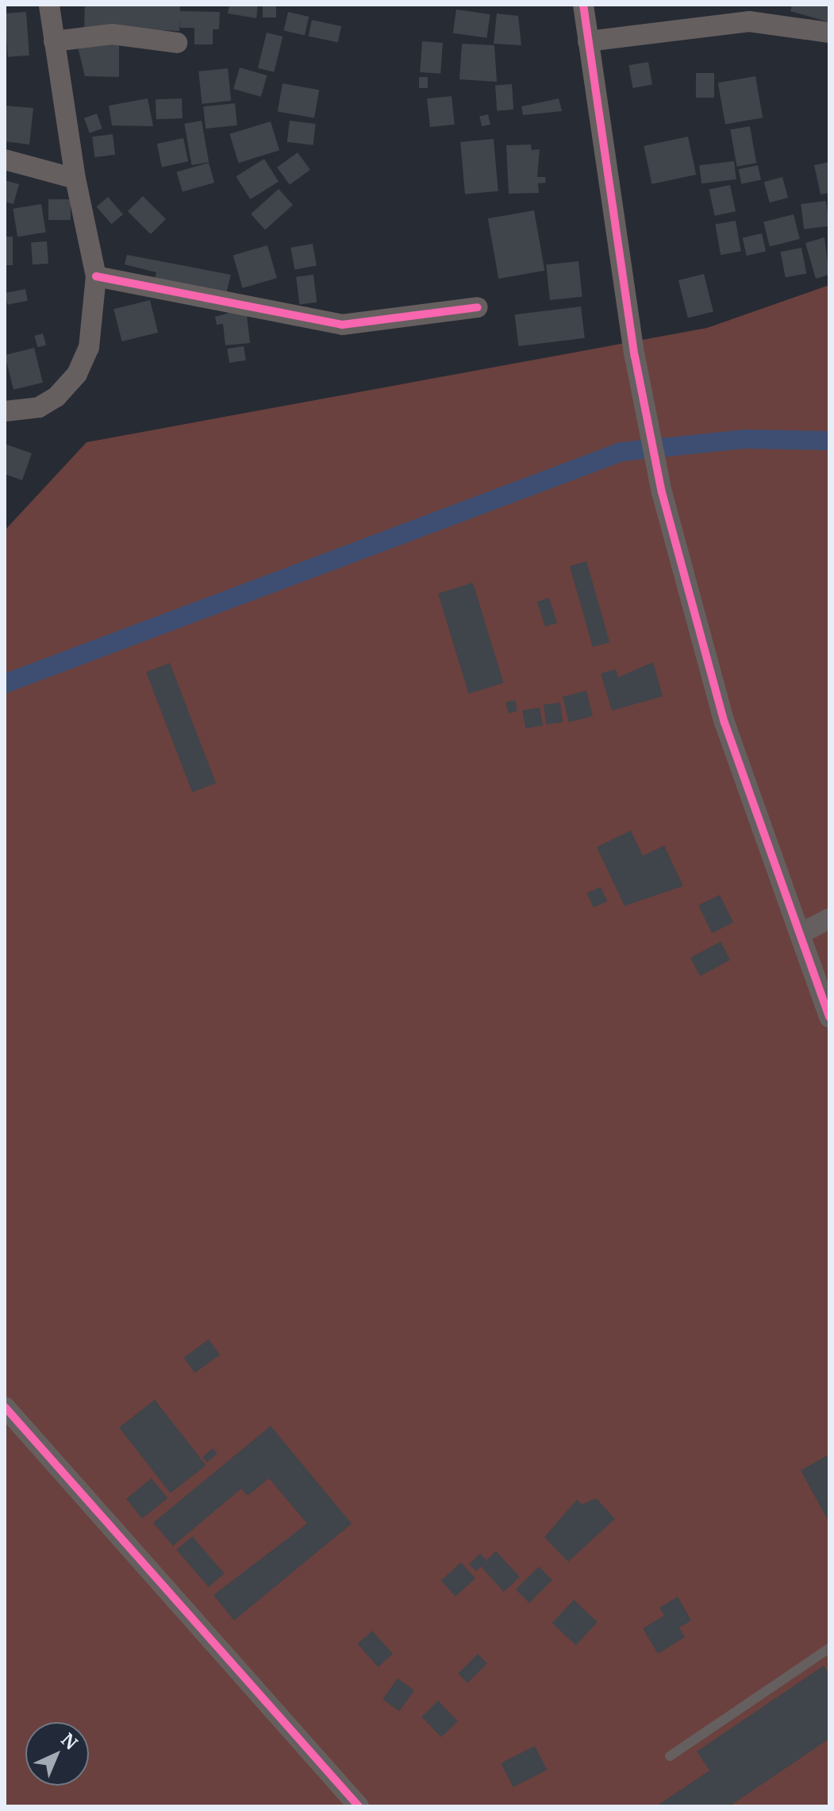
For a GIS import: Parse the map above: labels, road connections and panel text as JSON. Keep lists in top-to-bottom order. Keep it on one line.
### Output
{"north":"top right"}
